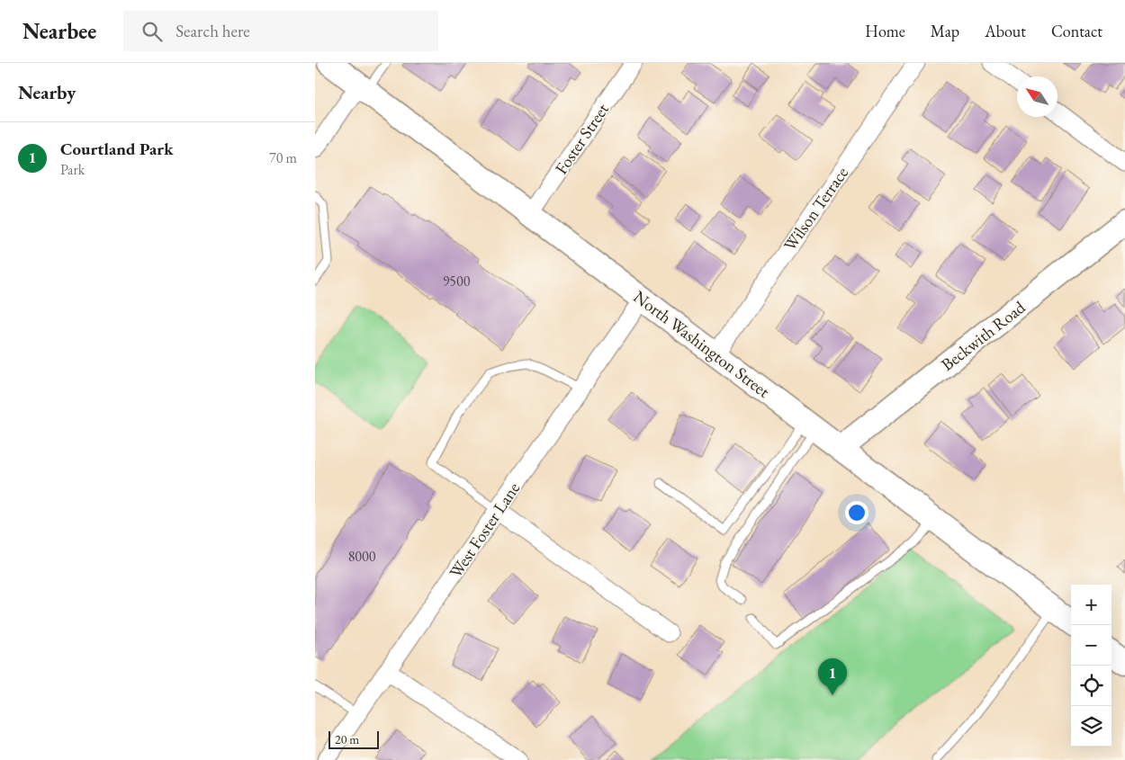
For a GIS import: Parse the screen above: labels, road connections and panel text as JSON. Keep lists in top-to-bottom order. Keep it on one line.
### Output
{"streets":{"street":["Foster Street","Wilson Terrace","Beckwith Road","North Washington Street","West Foster Lane"]},"crossings":[["Foster Street","North Washington Street"],["Wilson Terrace","North Washington Street"],["Beckwith Road","North Washington Street"],["North Washington Street","West Foster Lane"]],"house_numbers":["9500","8000"],"scale_bar":"20 m","north":"top left","page":{"header":"Nearbee","search":"Search here","nav":["Home","Map","About","Contact"],"heading":"Nearby","list":[{"mark":"1","name":"Courtland Park","note":"Park","value":"70 m"}],"map_buttons":["+","−"],"pins":"1","scale":"20 m"}}
